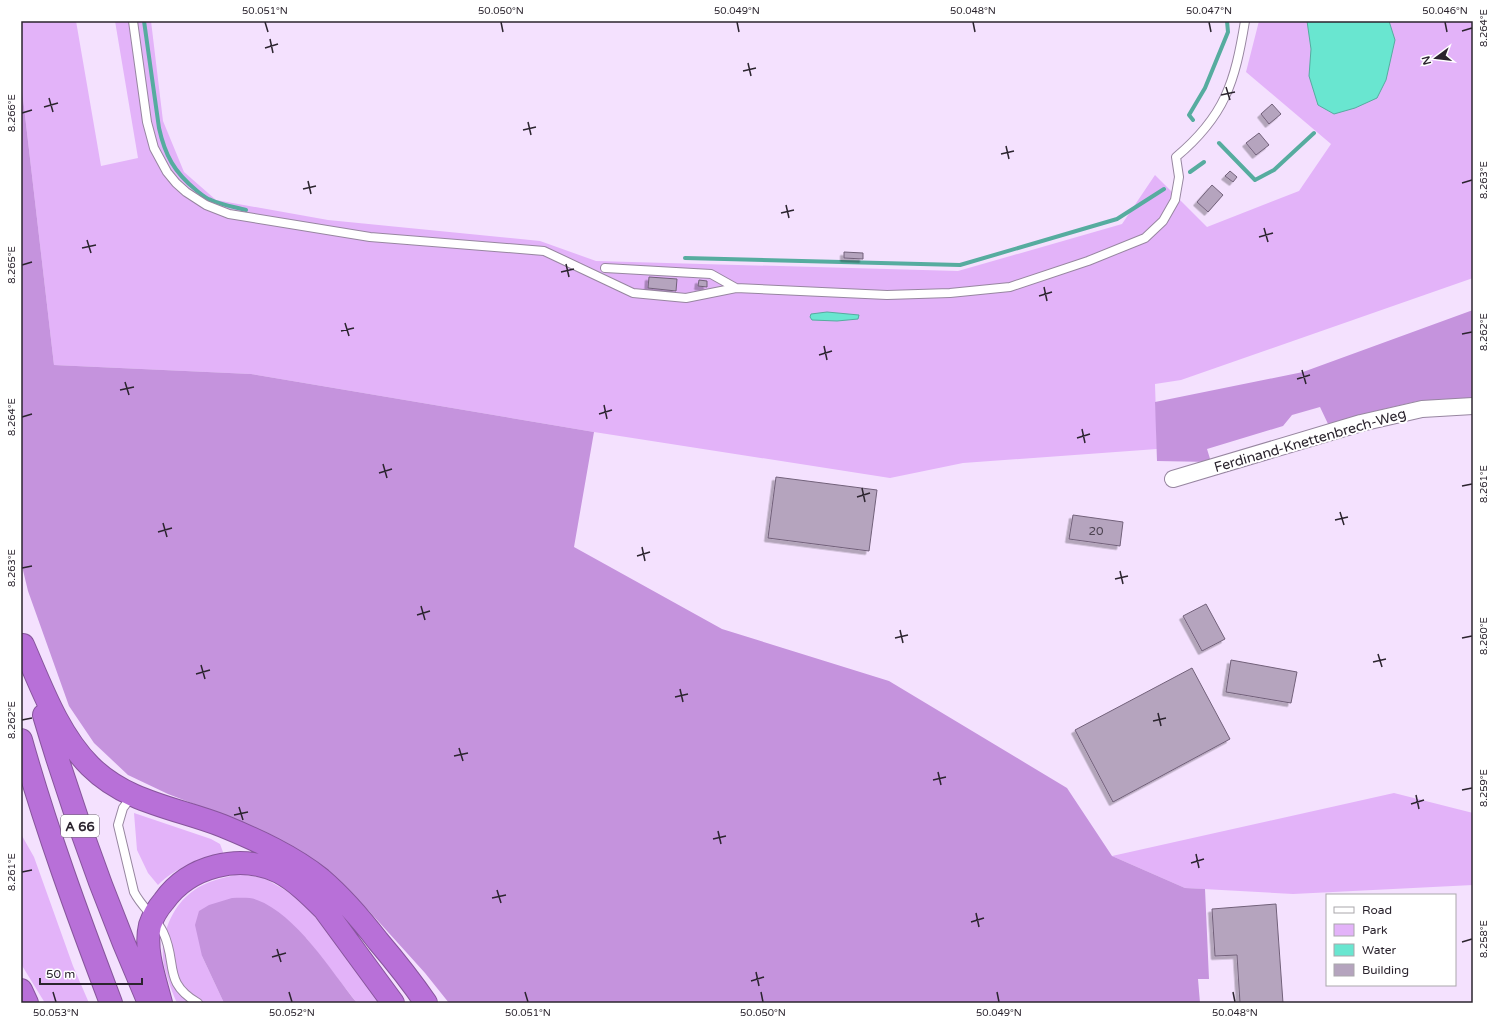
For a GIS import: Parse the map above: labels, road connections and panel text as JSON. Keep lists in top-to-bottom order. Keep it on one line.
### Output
{"streets":{"highway":["A 66"],"street":["Ferdinand-Knettenbrech-Weg"]},"house_numbers":["20"],"legend":["Road","Park","Water","Building"],"scale_bar":"50 m","north":"left","coordinates":["50.051°N","50.050°N","50.049°N","50.048°N","50.047°N","50.046°N","8.264°E","8.266°E","8.263°E","8.265°E","8.262°E","8.261°E","8.260°E","8.259°E","8.258°E","50.053°N","50.052°N"]}
